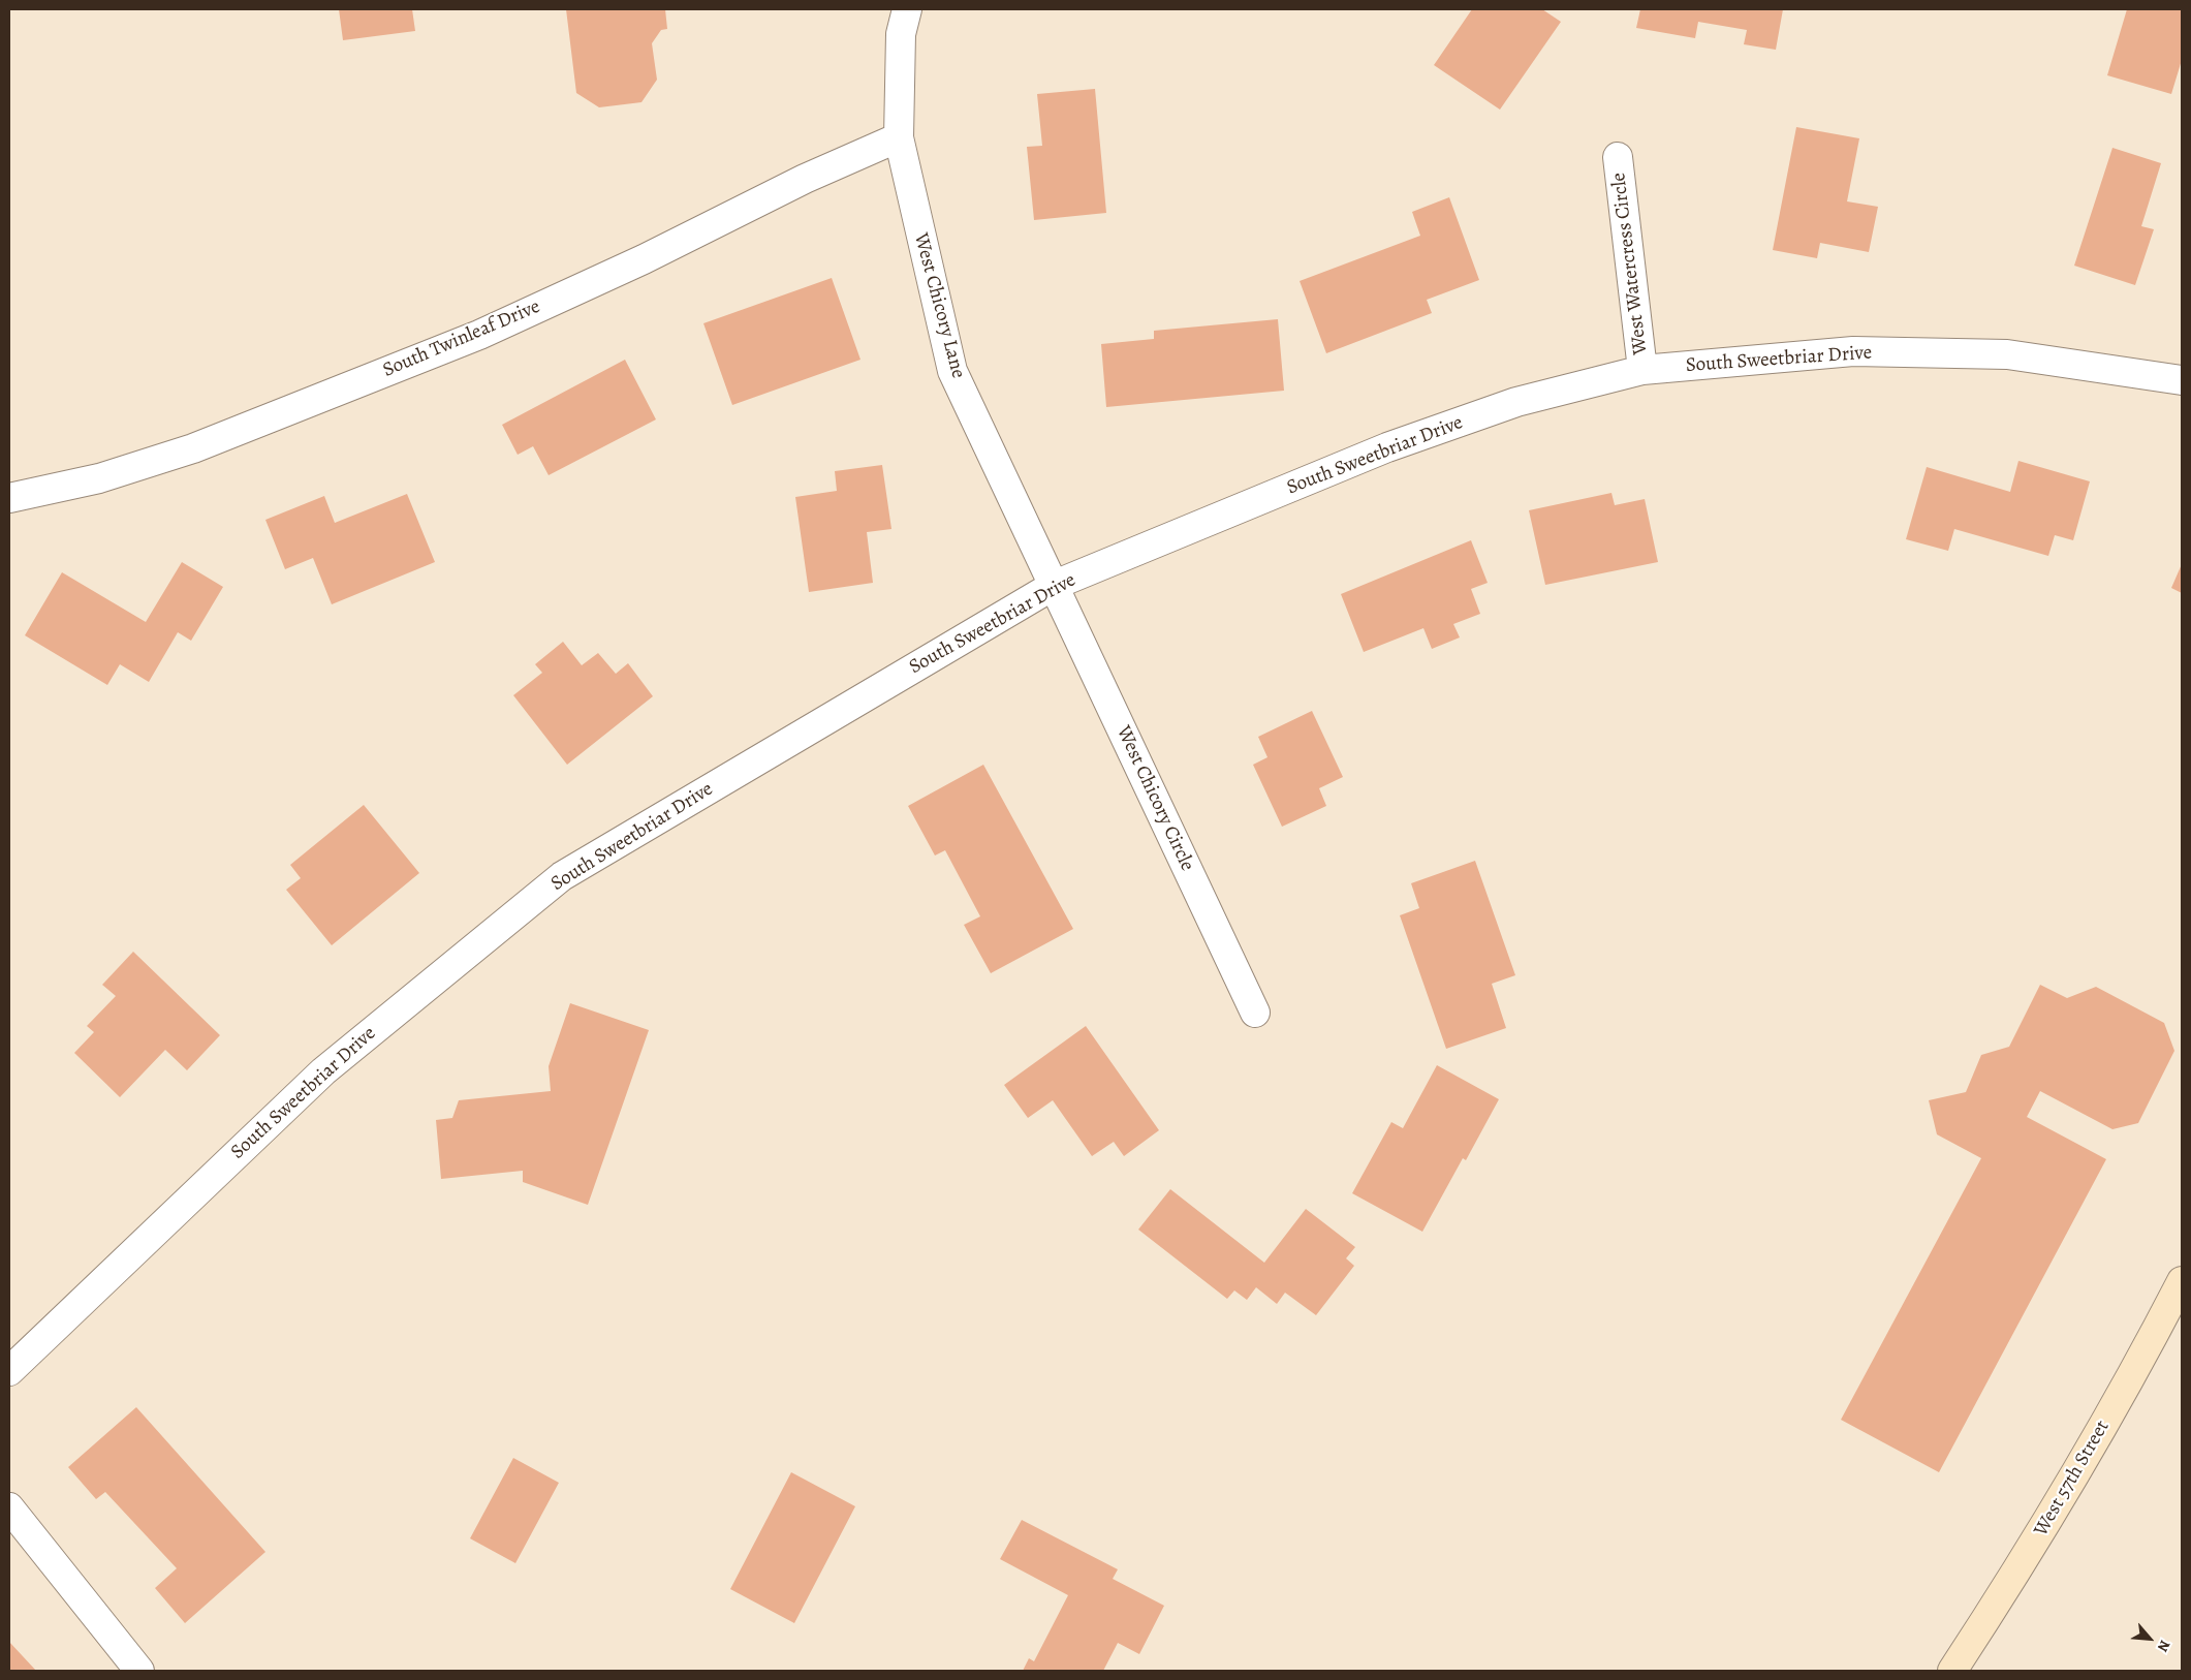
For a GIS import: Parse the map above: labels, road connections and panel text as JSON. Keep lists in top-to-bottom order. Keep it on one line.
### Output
{"streets":{"main road":["West 57th Street"],"street":["West Watercress Circle","West Chicory Lane","South Twinleaf Drive","South Sweetbriar Drive","West Chicory Circle"]},"crossings":[["West Watercress Circle","South Sweetbriar Drive"],["West Chicory Lane","South Twinleaf Drive"],["West Chicory Lane","South Sweetbriar Drive"],["West Chicory Lane","West Chicory Circle"],["South Sweetbriar Drive","West Chicory Circle"]],"north":"bottom right"}
